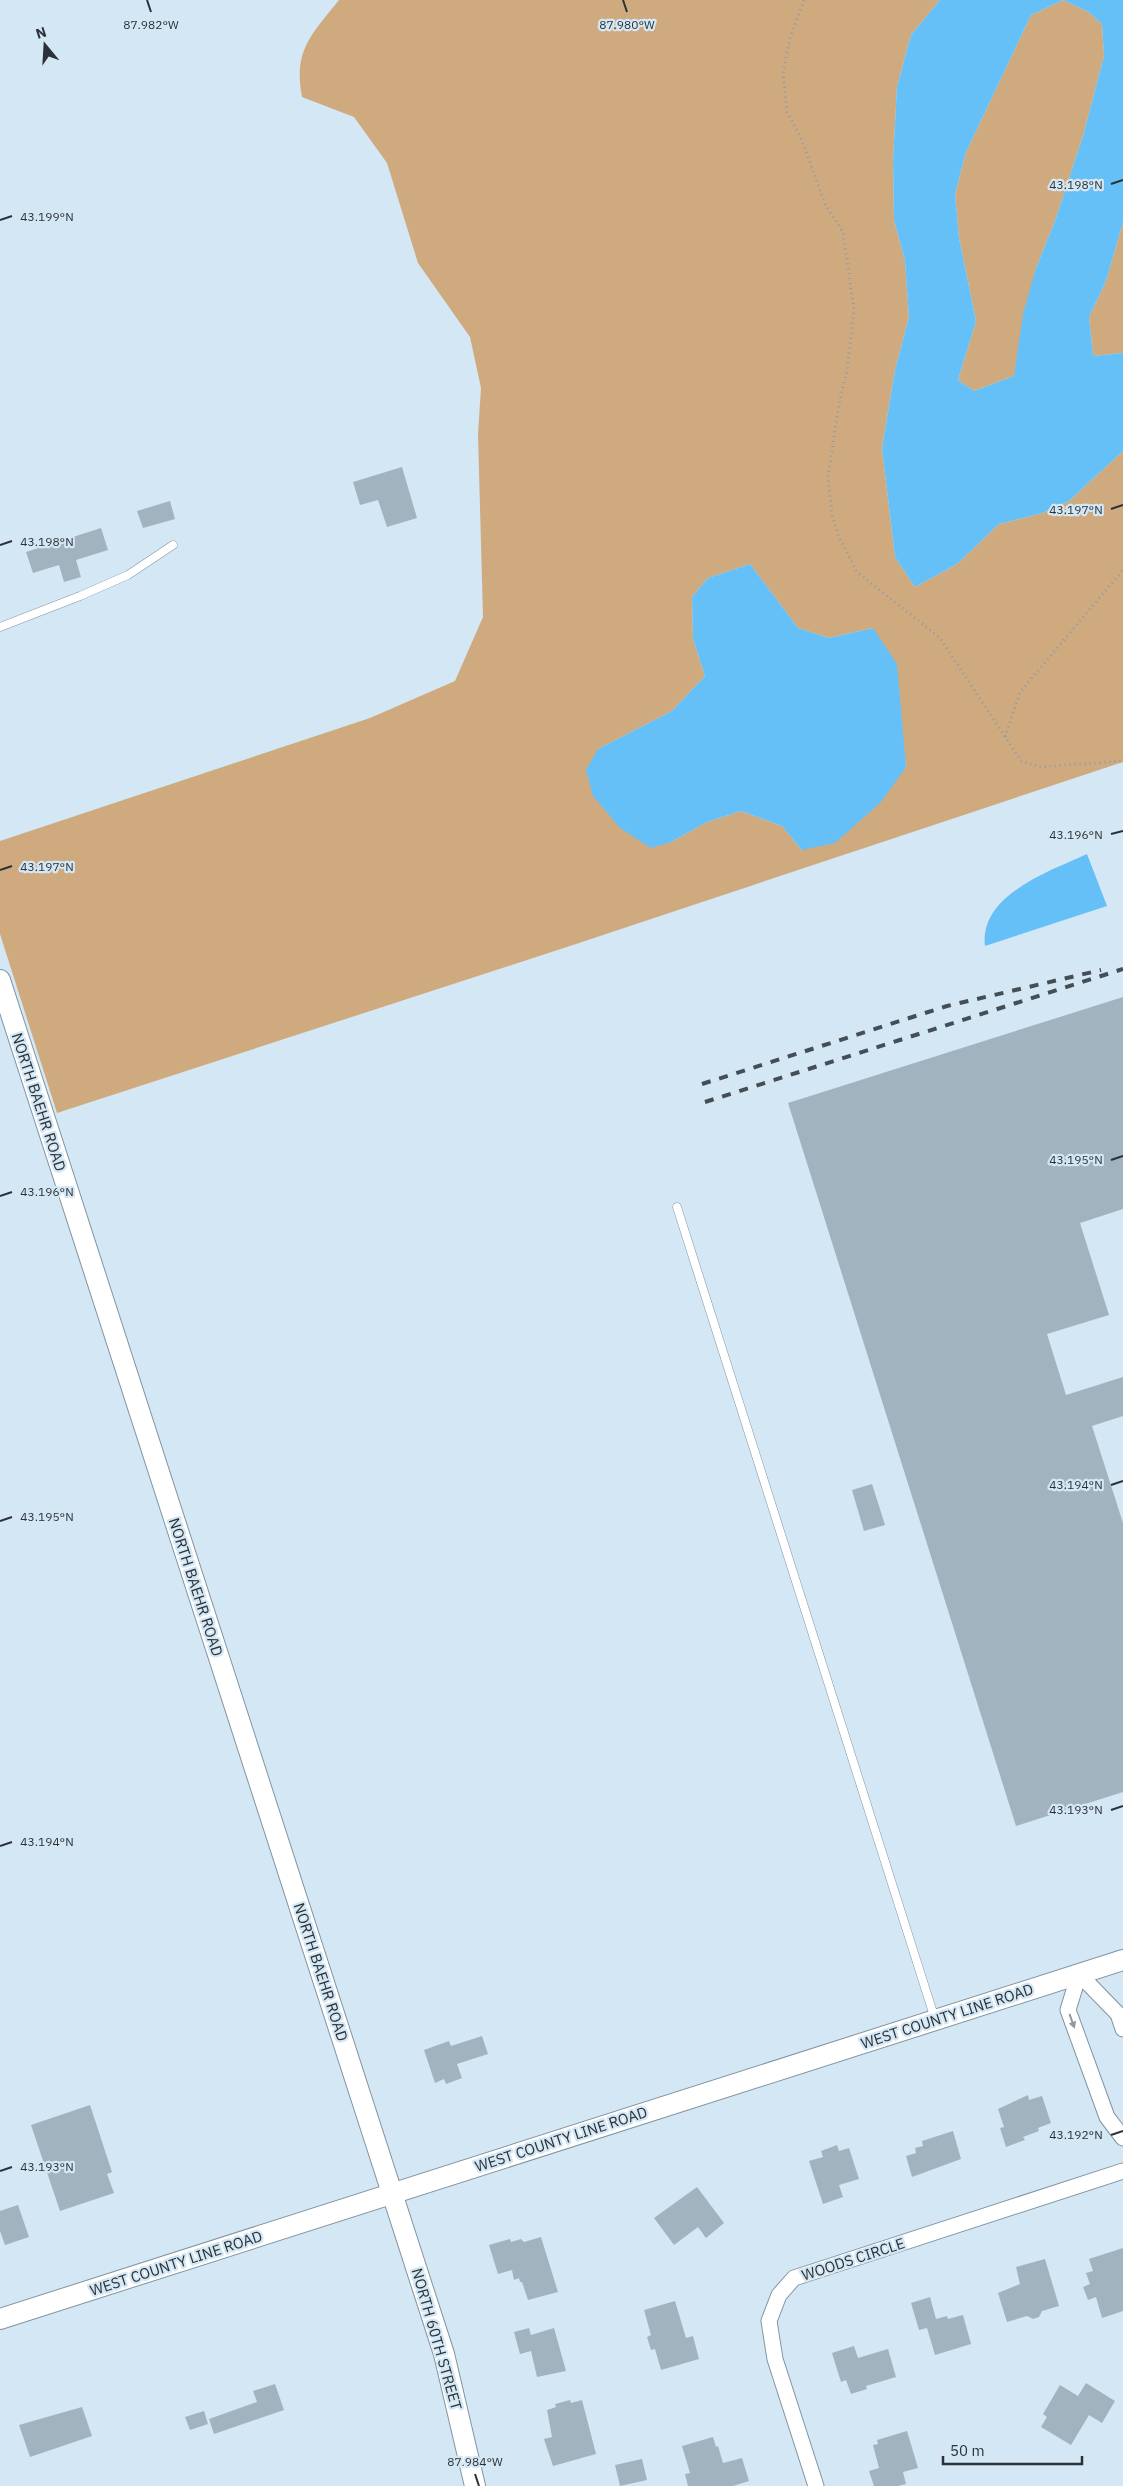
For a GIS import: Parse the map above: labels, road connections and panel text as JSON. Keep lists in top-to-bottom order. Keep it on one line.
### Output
{"streets":{"street":["NORTH BAEHR ROAD","WEST COUNTY LINE ROAD","WOODS CIRCLE","NORTH 60TH STREET"]},"crossings":[["NORTH BAEHR ROAD","WEST COUNTY LINE ROAD"],["NORTH BAEHR ROAD","NORTH 60TH STREET"],["WEST COUNTY LINE ROAD","NORTH 60TH STREET"]],"scale_bar":"50 m","north":"top","coordinates":["87.982°W","87.980°W","43.198°N","43.199°N","43.197°N","43.196°N","43.195°N","43.194°N","43.193°N","43.192°N","87.984°W"]}
